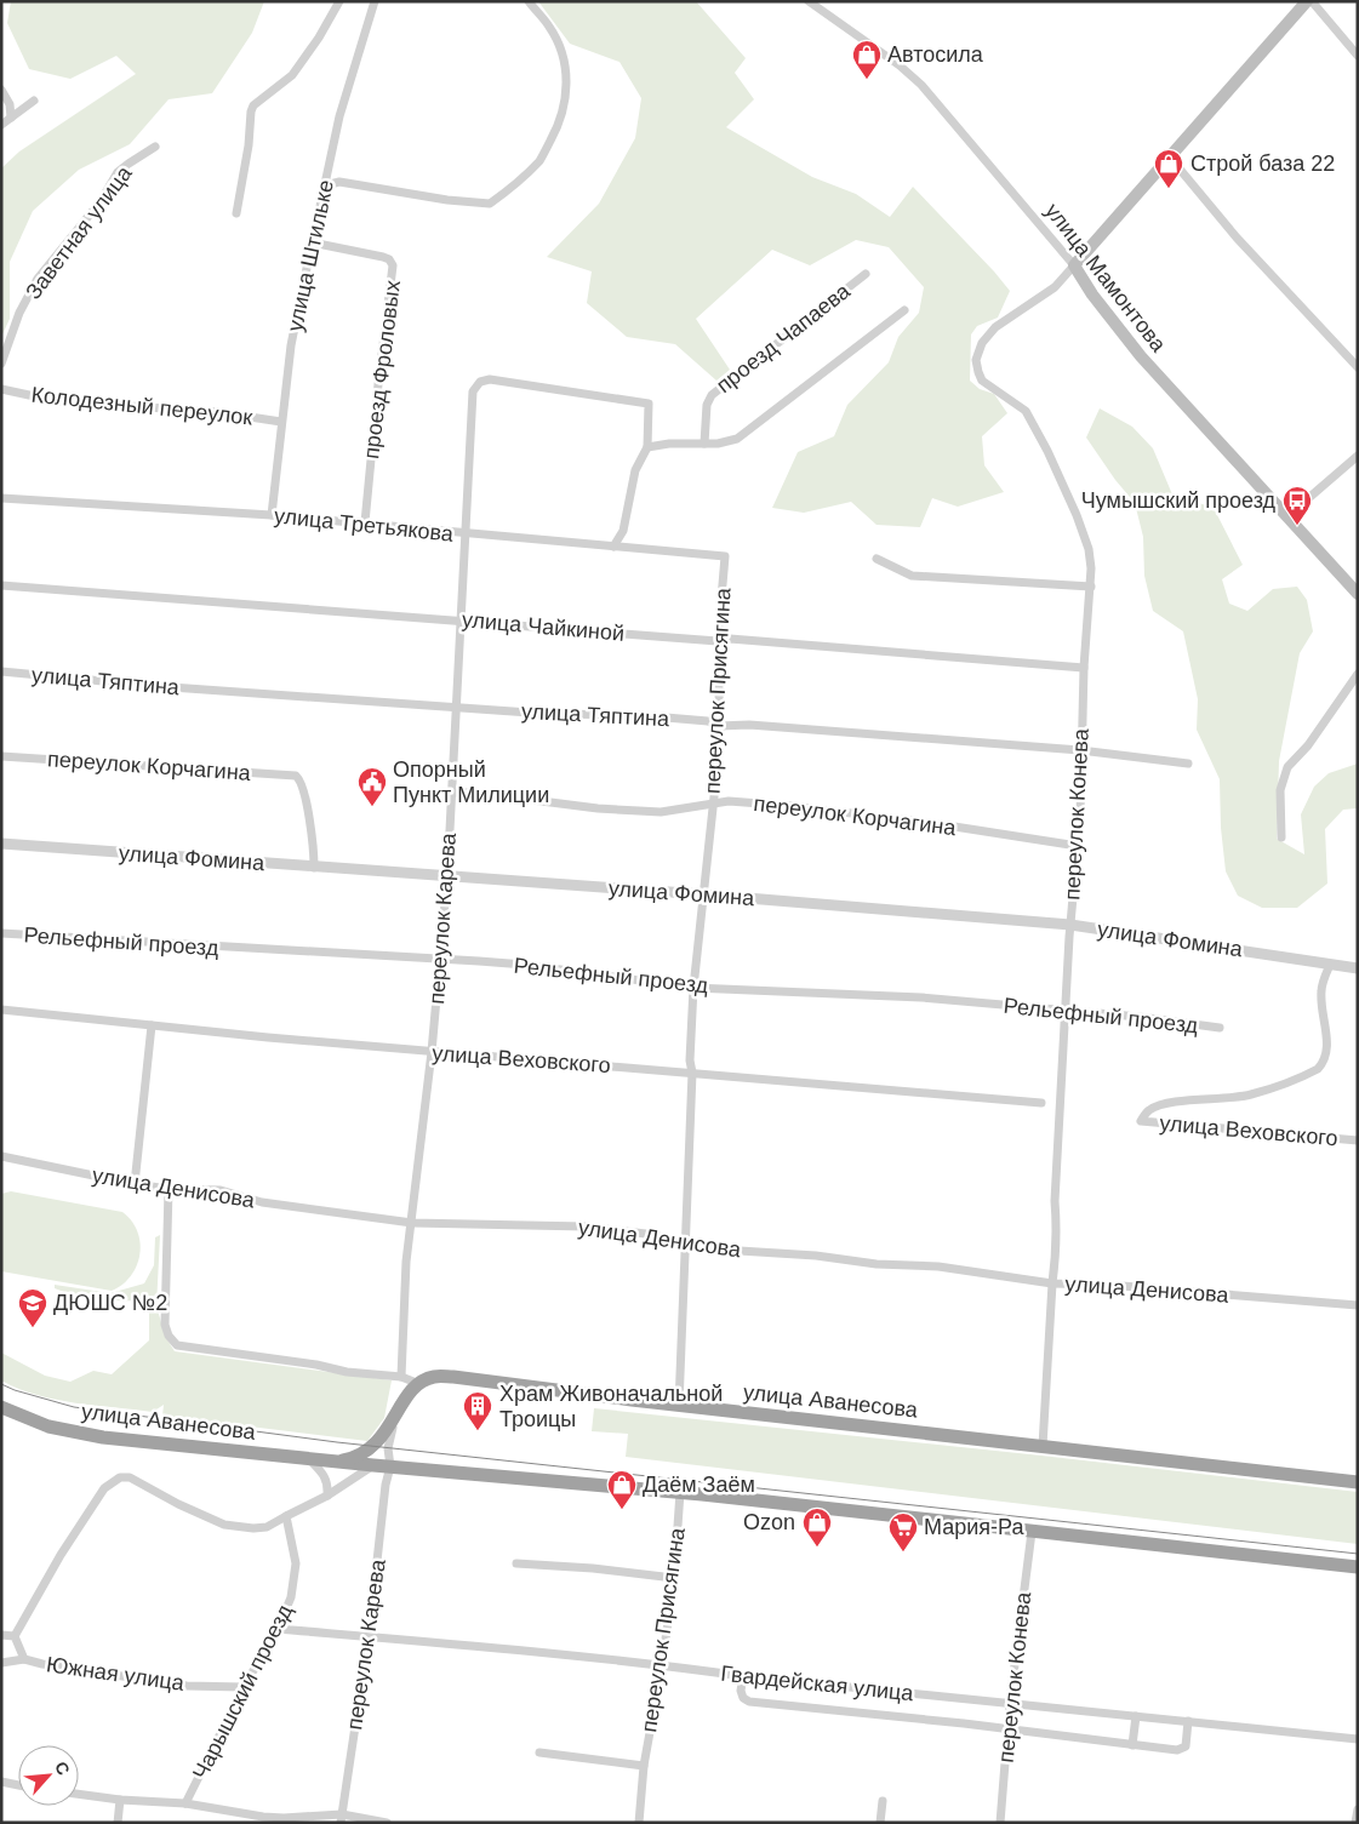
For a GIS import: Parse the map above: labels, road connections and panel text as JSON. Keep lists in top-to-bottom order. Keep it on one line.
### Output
{"streets":{"highway":["улица Аванесова"],"main road":["улица Мамонтова"],"street":["Заветная улица","улица Штильке","проезд Чапаева","проезд Фроловых","Колодезный переулок","улица Третьякова","улица Чайкиной","улица Тяптина","переулок Присягина","переулок Корчагина","переулок Конева","улица Фомина","переулок Карева","Рельефный проезд","улица Веховского","улица Денисова","Южная улица","Гвардейская улица","Чарышский проезд"]},"crossings":[["улица Штильке","проезд Фроловых"],["улица Штильке","Колодезный переулок"],["улица Штильке","улица Третьякова"],["улица Мамонтова","переулок Конева"],["проезд Фроловых","улица Третьякова"],["улица Третьякова","переулок Присягина"],["улица Третьякова","переулок Карева"],["улица Чайкиной","переулок Присягина"],["улица Чайкиной","переулок Конева"],["улица Чайкиной","переулок Карева"],["улица Тяптина","переулок Присягина"],["улица Тяптина","переулок Конева"],["улица Тяптина","переулок Карева"],["переулок Присягина","переулок Корчагина"],["переулок Присягина","улица Фомина"],["переулок Присягина","Рельефный проезд"],["переулок Присягина","улица Веховского"],["переулок Присягина","улица Денисова"],["переулок Присягина","улица Аванесова"],["переулок Присягина","Гвардейская улица"],["переулок Корчагина","переулок Конева"],["переулок Корчагина","улица Фомина"],["переулок Корчагина","переулок Карева"],["переулок Конева","улица Фомина"],["переулок Конева","Рельефный проезд"],["переулок Конева","улица Денисова"],["переулок Конева","улица Аванесова"],["переулок Конева","Гвардейская улица"],["улица Фомина","переулок Карева"],["улица Фомина","улица Веховского"],["переулок Карева","Рельефный проезд"],["переулок Карева","улица Веховского"],["переулок Карева","улица Денисова"],["переулок Карева","улица Аванесова"],["переулок Карева","Гвардейская улица"],["Южная улица","Чарышский проезд"],["Гвардейская улица","Чарышский проезд"]],"places":{"shop":["Автосила","Строй база 22","Даём Заём","Ozon"],"bus stop":["Чумышский проезд"],"public building":["Опорный Пункт Милиции"],"school or university":["ДЮШС №2"],"building":["Храм Живоначальной Троицы"],"supermarket":["Мария-Ра"]},"north":"top right"}
